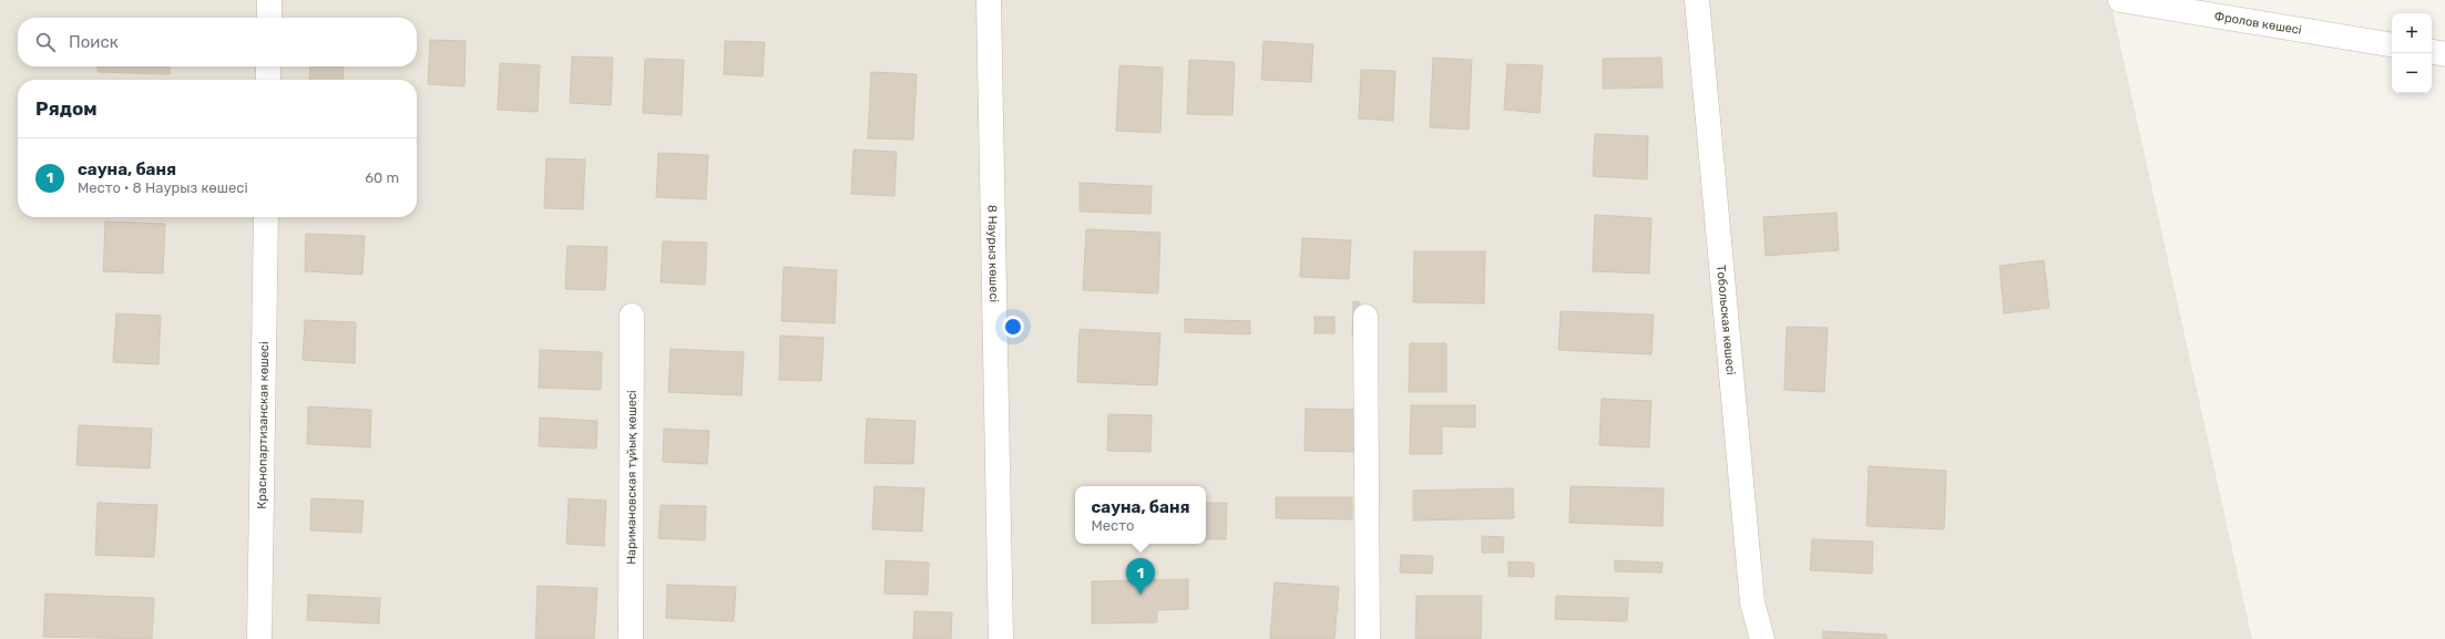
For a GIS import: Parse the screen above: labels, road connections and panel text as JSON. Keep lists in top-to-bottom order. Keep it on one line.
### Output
{"streets":{"street":["Фролов көшесі","8 Наурыз көшесі","Тобольская көшесі","Краснопартизанская көшесі","Наримановская тұйық көшесі"]},"page":{"map_buttons":["+","−"],"search":"Поиск","heading":"Рядом","list":[{"mark":"1","name":"сауна, баня","note":"Место · 8 Наурыз көшесі","value":"60 m"}],"popup":["сауна, баня","Место"],"pins":"1"}}
